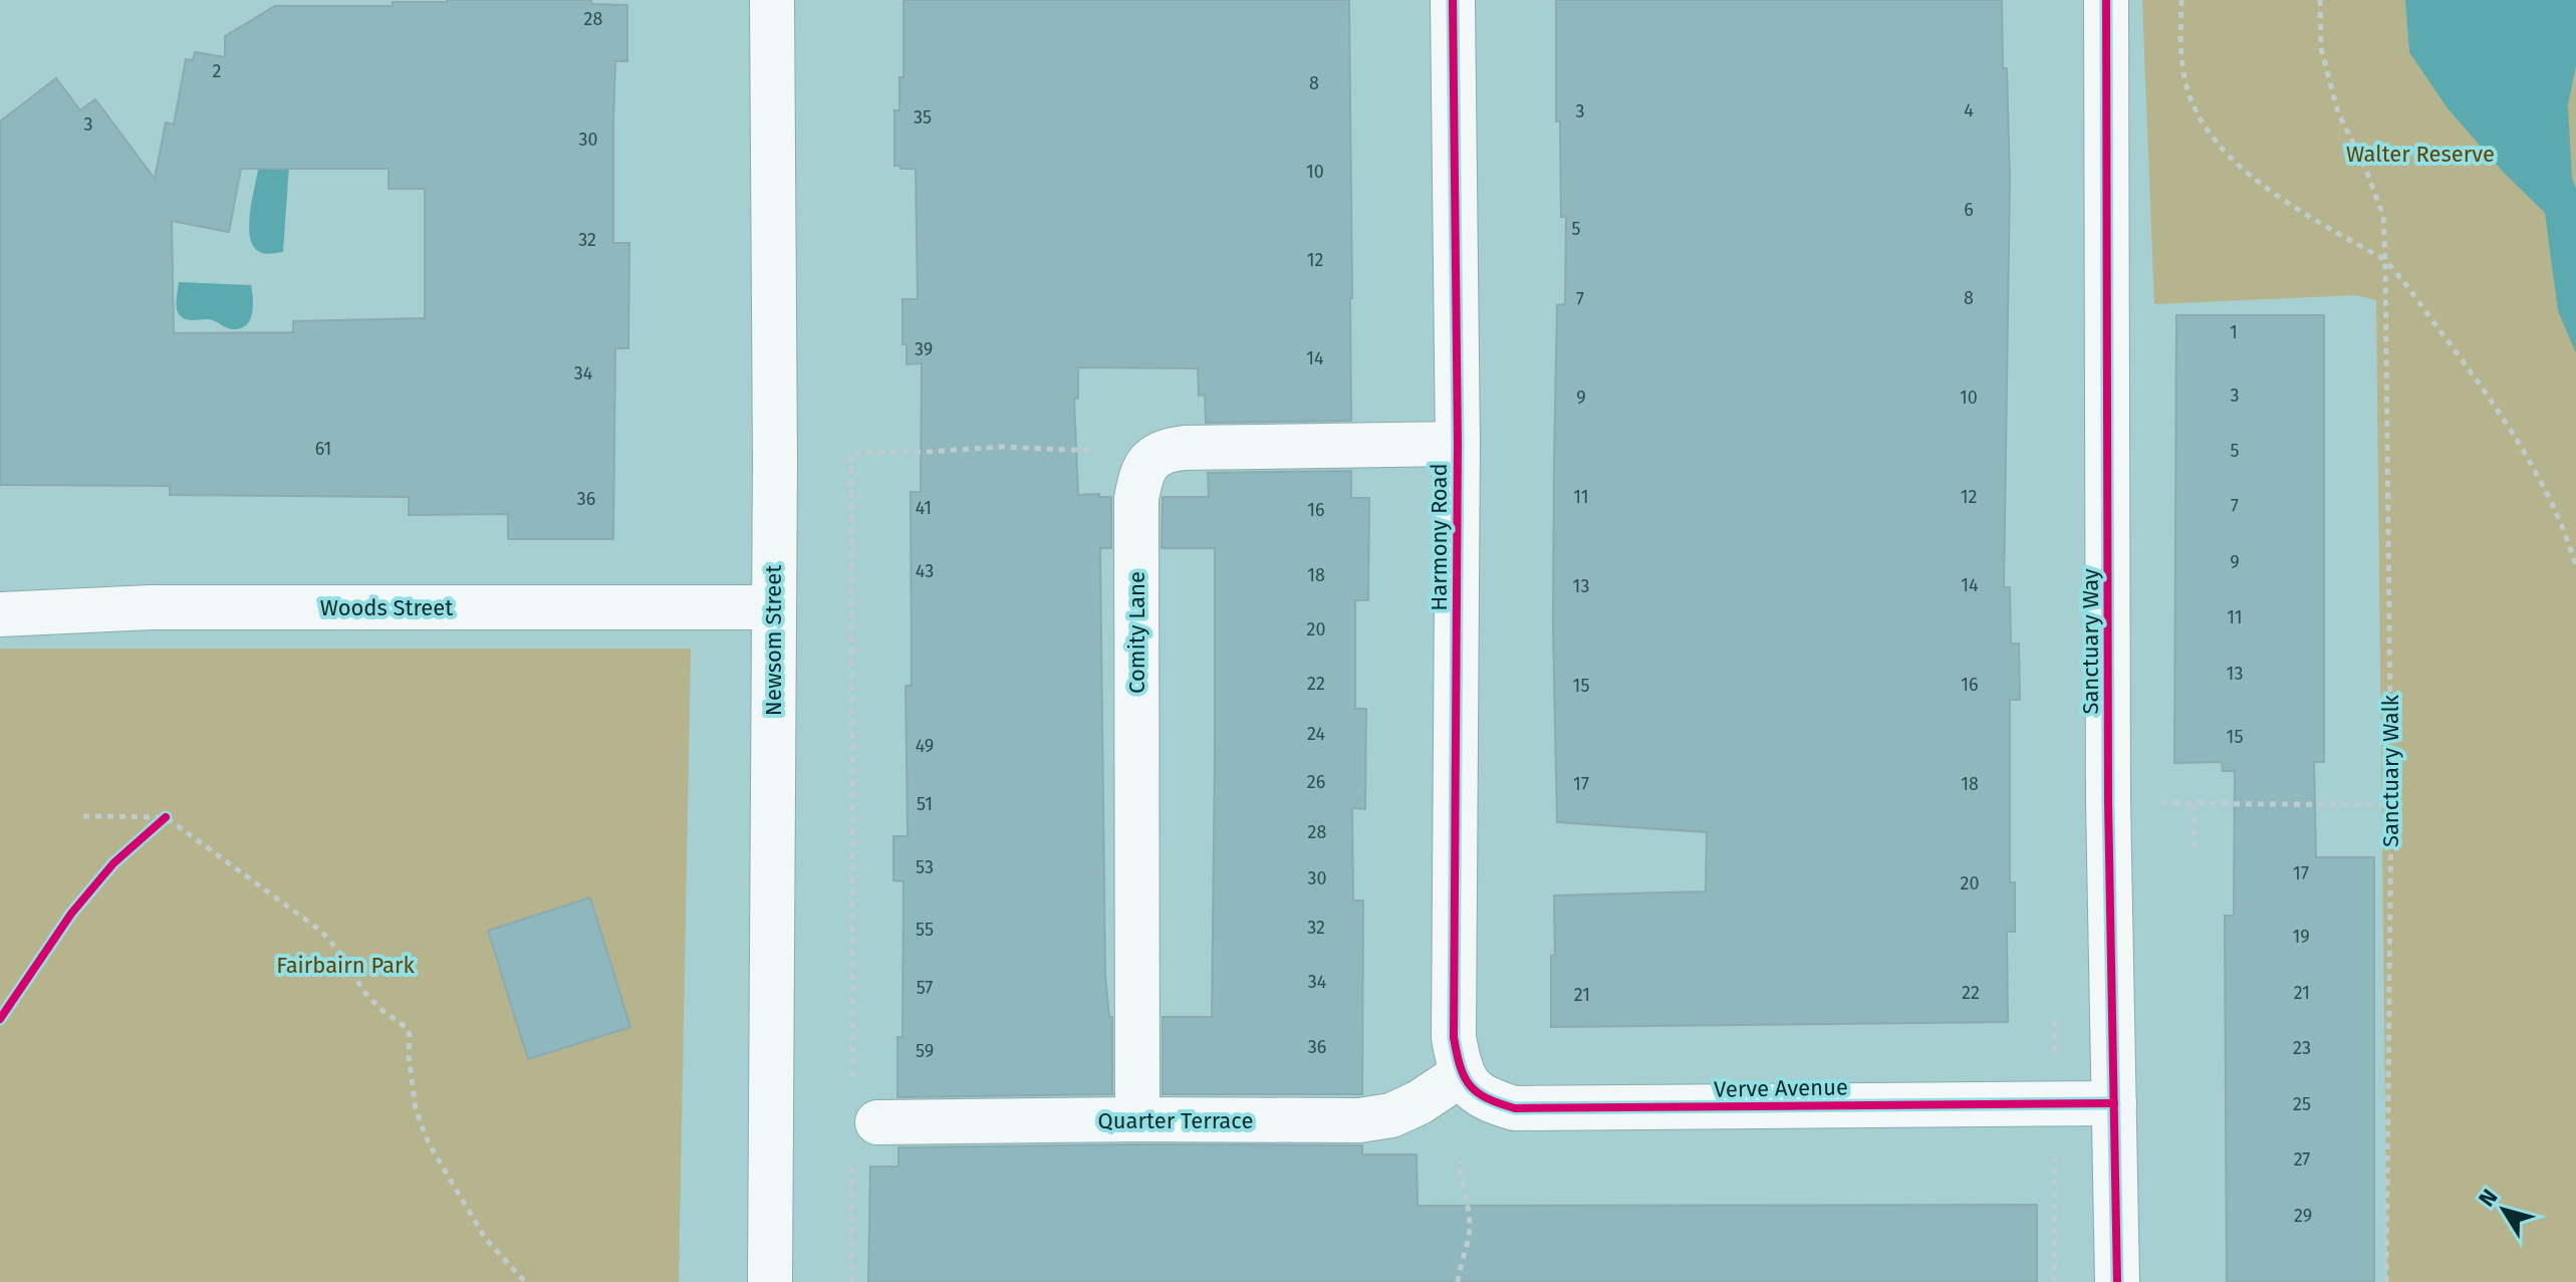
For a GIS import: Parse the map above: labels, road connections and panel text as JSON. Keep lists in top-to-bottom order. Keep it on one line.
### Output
{"streets":{"street":["Harmony Road","Woods Street","Comity Lane","Newsom Street","Sanctuary Way","Verve Avenue","Quarter Terrace"],"path":["Sanctuary Walk"]},"crossings":[["Harmony Road","Verve Avenue"],["Harmony Road","Quarter Terrace"],["Woods Street","Newsom Street"],["Comity Lane","Quarter Terrace"],["Sanctuary Way","Verve Avenue"],["Verve Avenue","Quarter Terrace"]],"parks":["Walter Reserve","Fairbairn Park"],"house_numbers":["28","2","8","4","3","35","3","30","10","6","5","32","12","8","7","1","39","14","34","3","9","10","61","5","11","12","36","7","41","16","9","43","18","14","13","11","20","13","22","16","15","24","15","49","26","17","18","51","28","53","17","30","20","32","55","19","34","57","22","21","21","36","23","59","25","27","29"],"north":"top left"}
